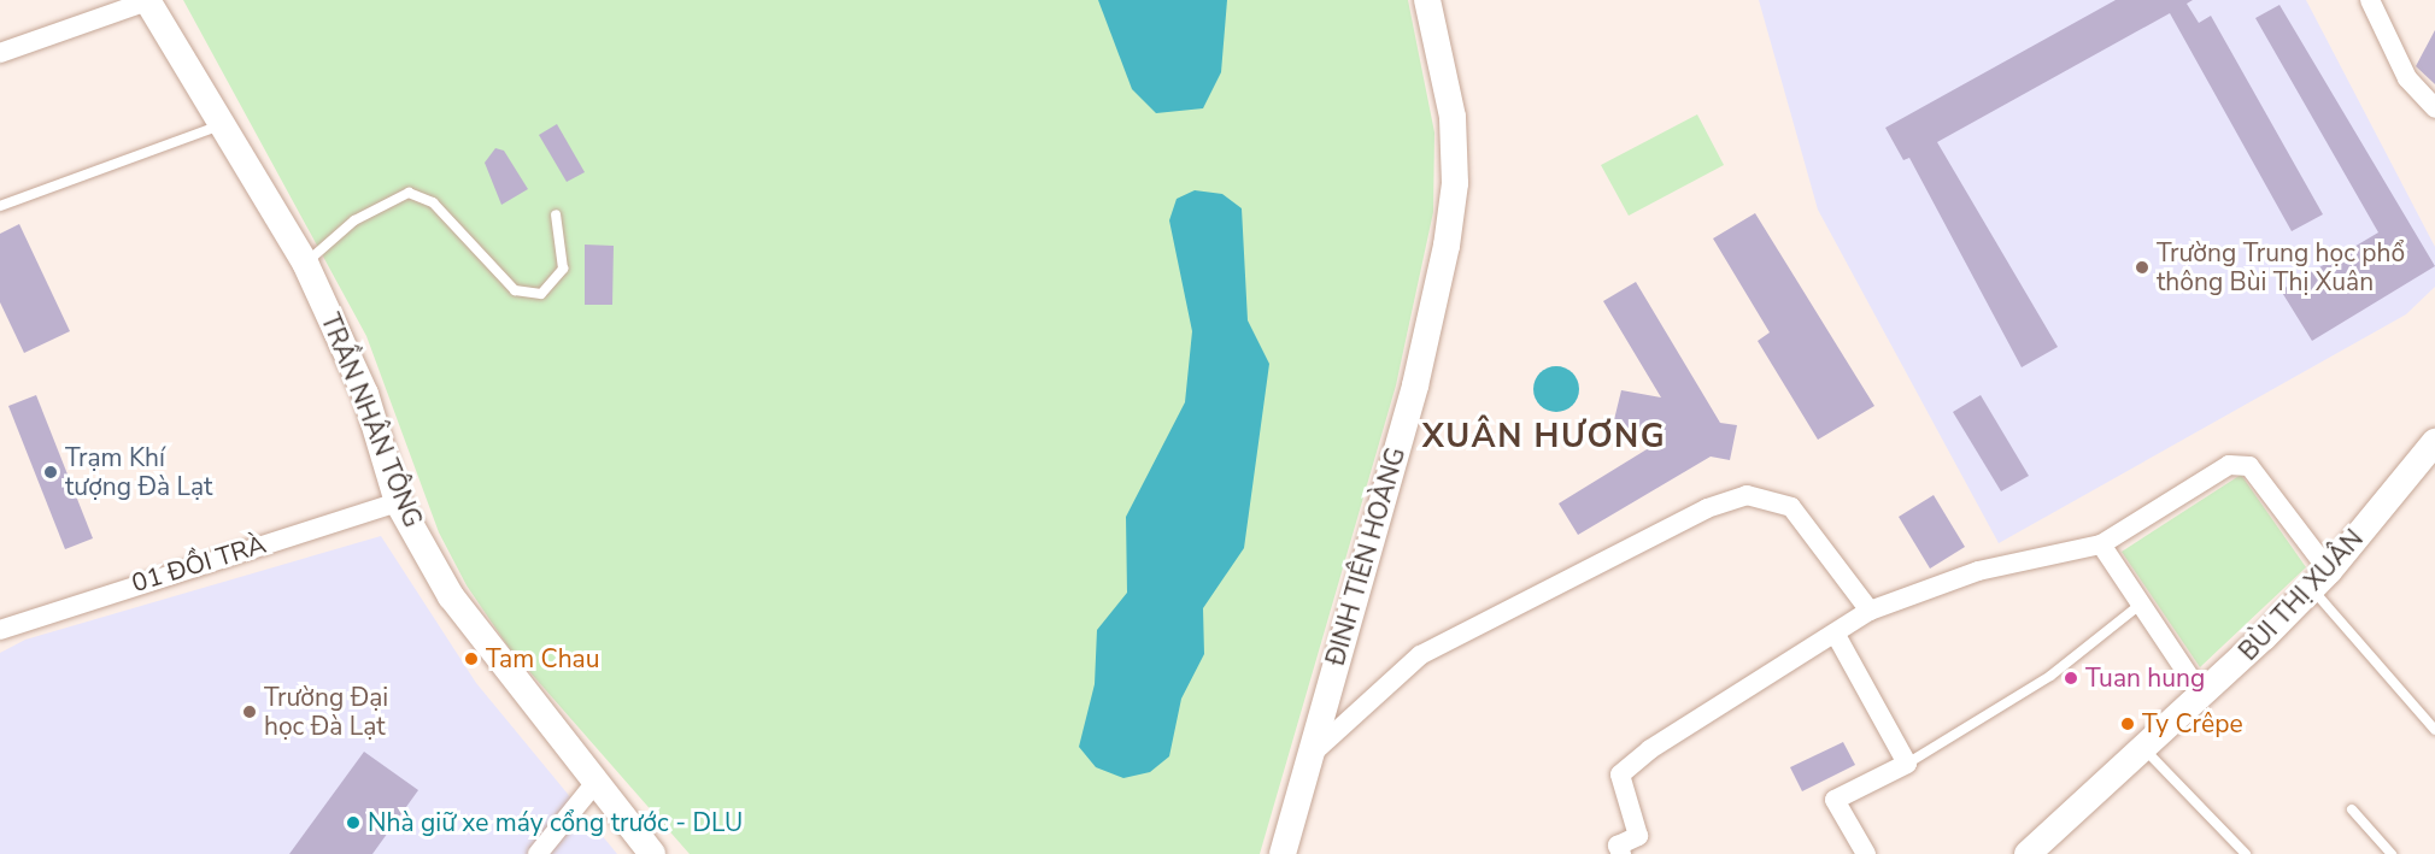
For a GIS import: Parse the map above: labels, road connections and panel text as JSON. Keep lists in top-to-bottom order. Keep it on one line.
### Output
{"streets":{"main road":["TRẦN NHÂN TÔNG","ĐINH TIÊN HOÀNG","BÙI THỊ XUÂN"],"street":["01 ĐỒI TRÀ"]},"crossings":[["TRẦN NHÂN TÔNG","01 ĐỒI TRÀ"]],"districts":["XUÂN HƯƠNG"],"places":["Trường Trung học phổ thông Bùi Thị Xuân","Trạm Khí tượng Đà Lạt","Tam Chau","Tuan hung","Trường Đại học Đà Lạt","Ty Crêpe","Nhà giữ xe máy cổng trước - DLU"]}
